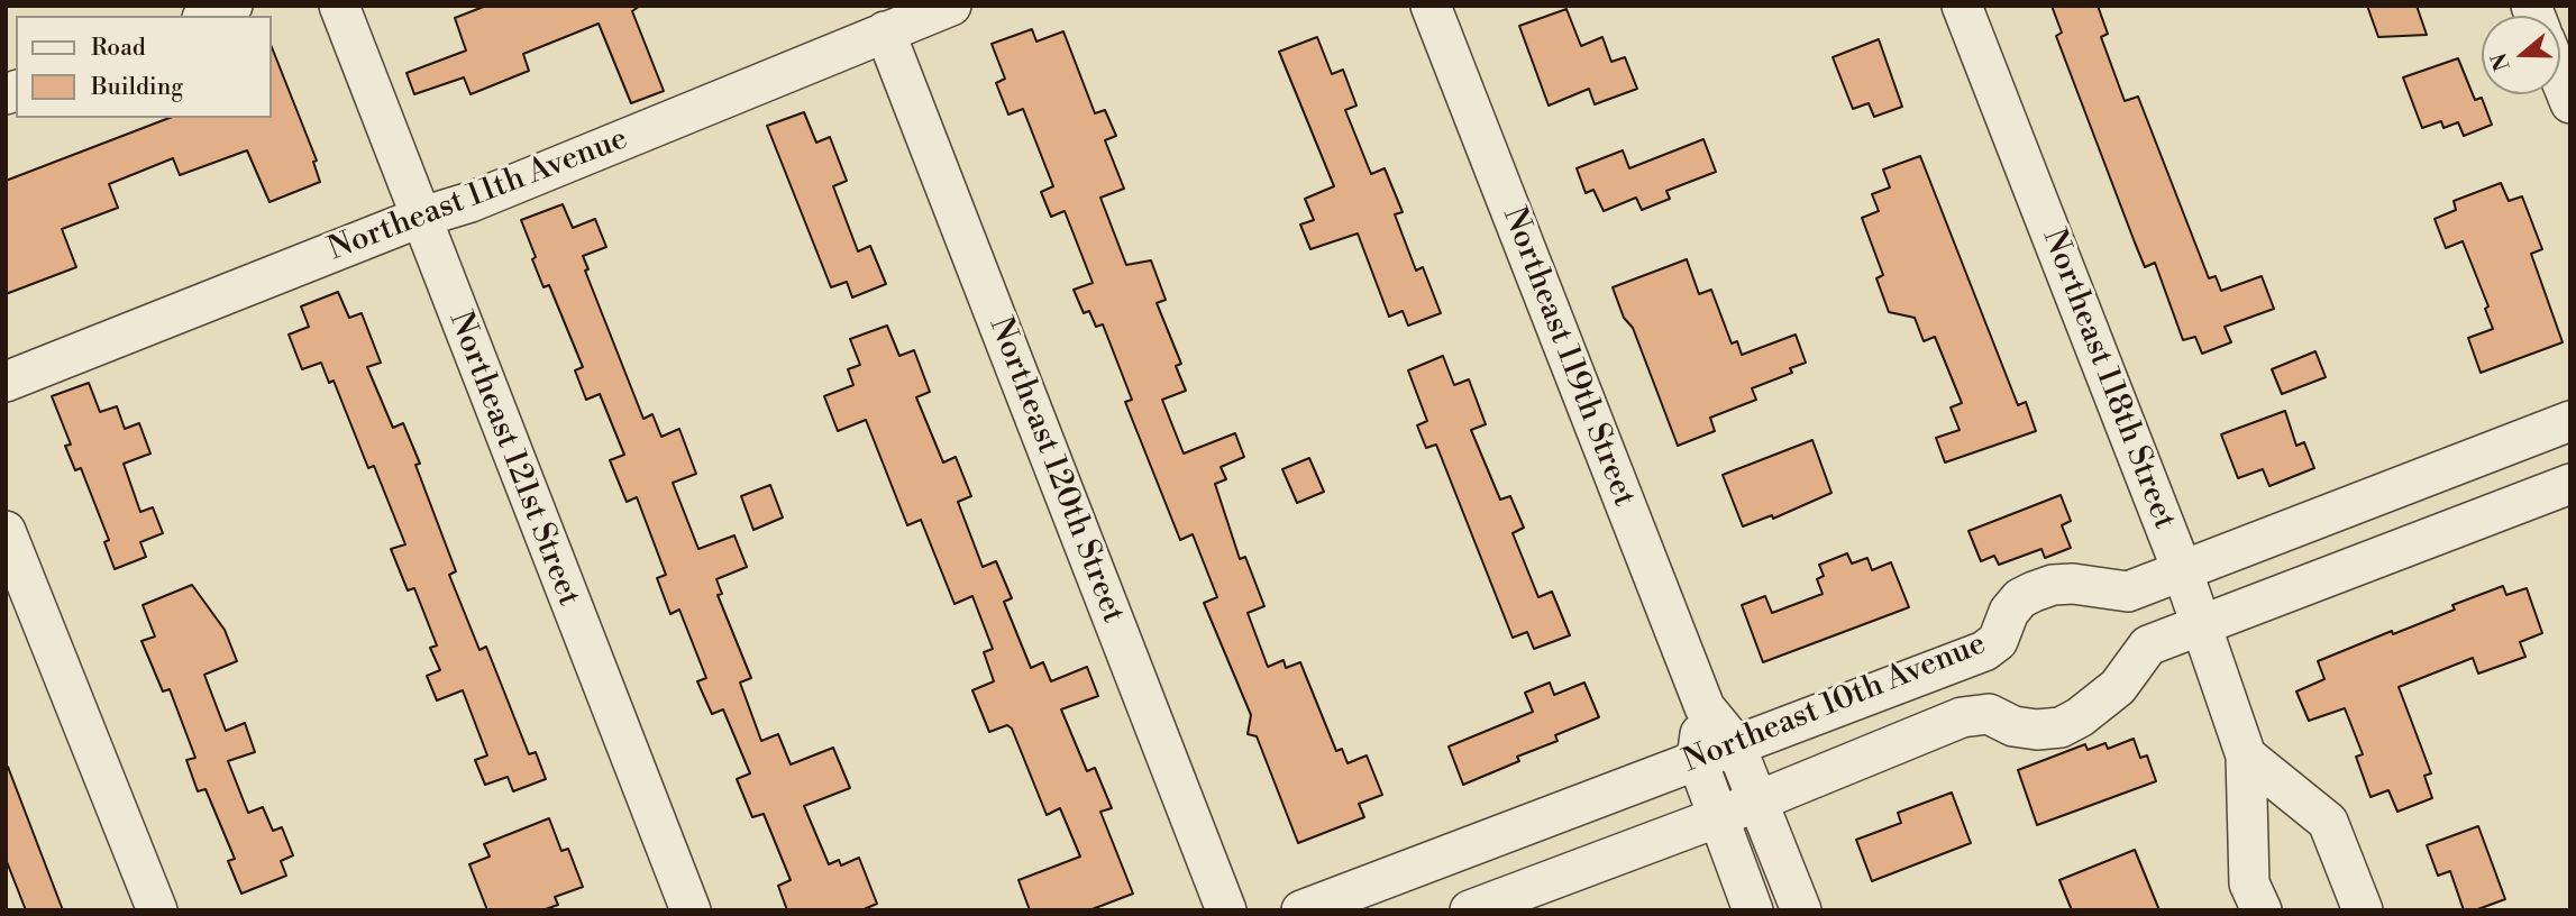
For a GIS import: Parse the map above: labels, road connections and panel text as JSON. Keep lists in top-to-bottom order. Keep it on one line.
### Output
{"streets":{"street":["Northeast 11th Avenue","Northeast 119th Street","Northeast 118th Street","Northeast 121st Street","Northeast 120th Street","Northeast 10th Avenue"]},"crossings":[["Northeast 11th Avenue","Northeast 121st Street"],["Northeast 11th Avenue","Northeast 120th Street"],["Northeast 119th Street","Northeast 10th Avenue"],["Northeast 118th Street","Northeast 10th Avenue"]],"legend":["Road","Building"],"north":"left"}
